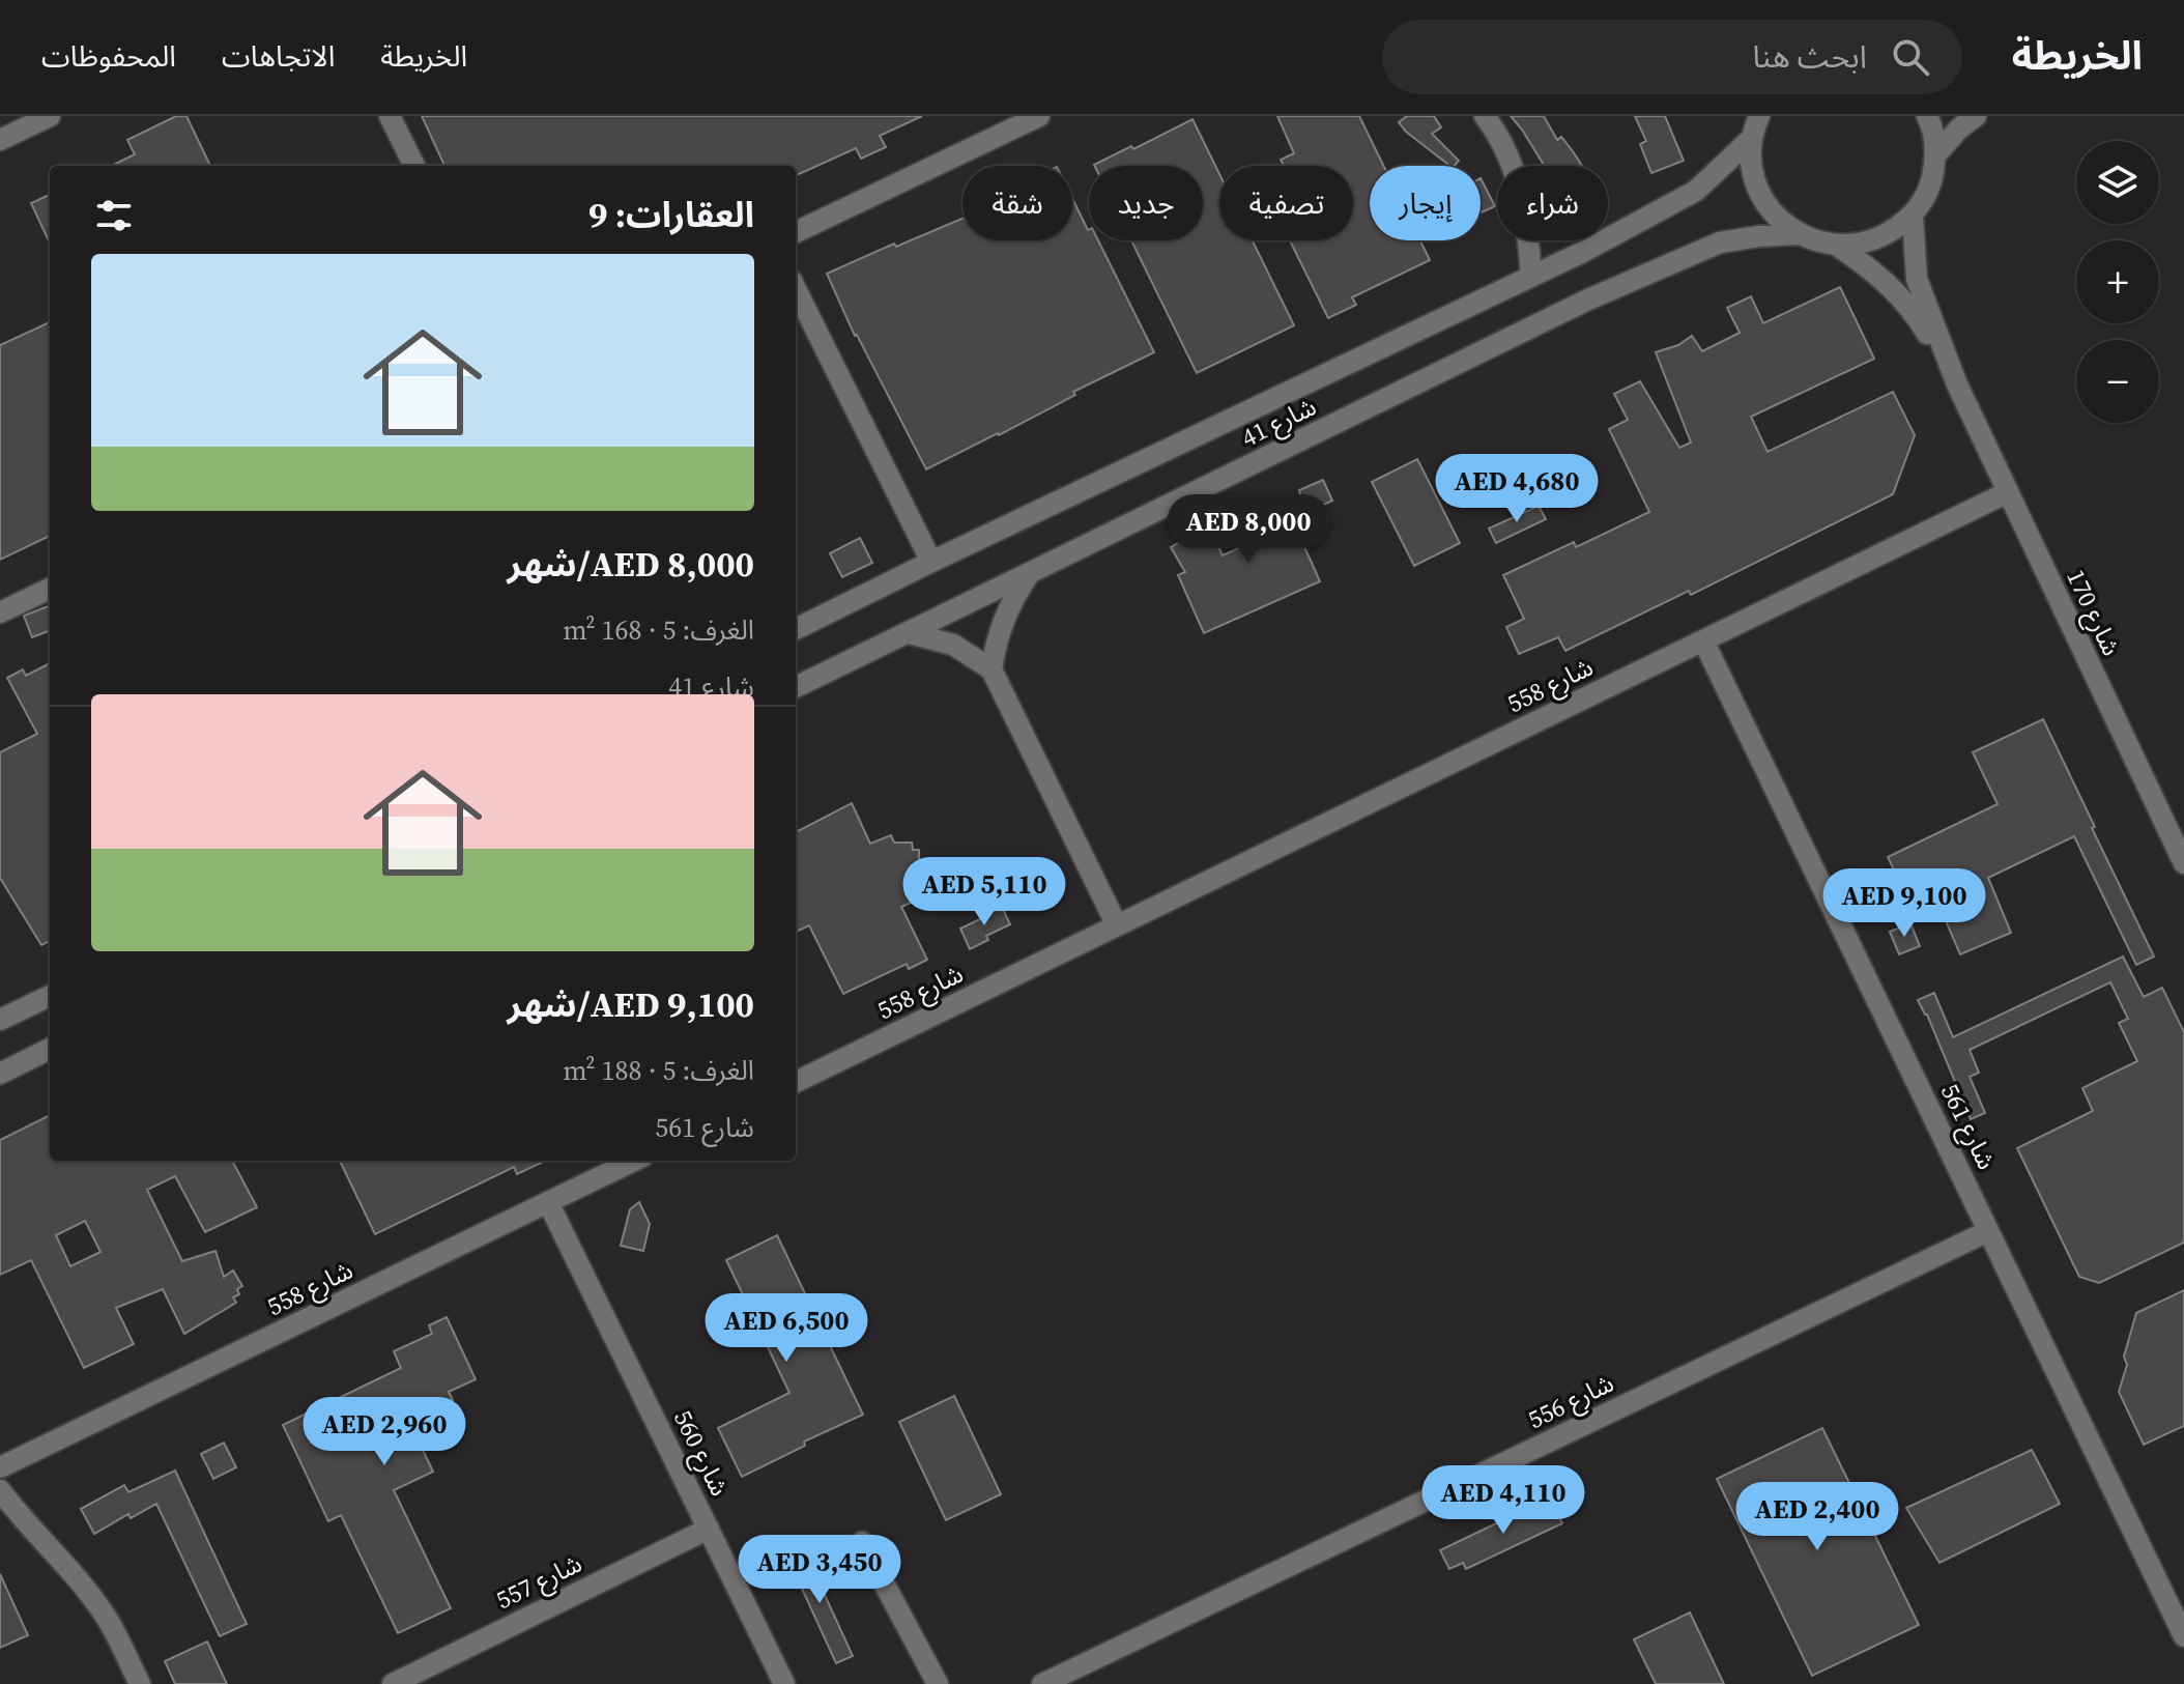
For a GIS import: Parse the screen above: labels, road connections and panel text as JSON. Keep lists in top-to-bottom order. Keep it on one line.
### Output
{"streets":{"street":["شارع 41","شارع 170","شارع 558","شارع 561","شارع 556","شارع 560","شارع 557"]},"crossings":[["شارع 170","شارع 558"],["شارع 558","شارع 561"],["شارع 558","شارع 560"],["شارع 561","شارع 556"],["شارع 560","شارع 557"]],"page":{"header":"الخريطة","search":"ابحث هنا","nav":["الخريطة","الاتجاهات","المحفوظات"],"map_buttons":["+","−"],"chip":["شراء","إيجار","تصفية","جديد","شقة"],"heading":"العقارات: 9","list":[{"name":"AED 8,000/شهر","note":"الغرف: 5 · 168 m² · شارع 41"},{"name":"AED 9,100/شهر","note":"الغرف: 5 · 188 m² · شارع 561"}],"price":["AED 4,680","AED 8,000","AED 5,110","AED 9,100","AED 6,500","AED 2,960","AED 4,110","AED 2,400","AED 3,450"]}}
